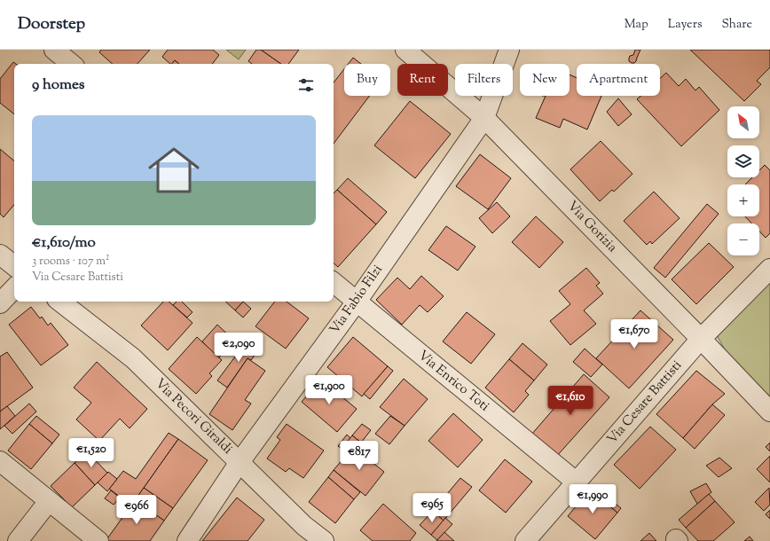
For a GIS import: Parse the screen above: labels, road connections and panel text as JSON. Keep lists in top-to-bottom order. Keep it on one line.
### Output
{"streets":{"street":["Via Gorizia","Via Fabio Filzi","Via Enrico Toti","Via Cesare Battisti","Via Pecori Giraldi"]},"crossings":[["Via Gorizia","Via Fabio Filzi"],["Via Gorizia","Via Cesare Battisti"],["Via Fabio Filzi","Via Enrico Toti"],["Via Fabio Filzi","Via Pecori Giraldi"],["Via Enrico Toti","Via Cesare Battisti"]],"north":"top left","page":{"header":"Doorstep","nav":["Map","Layers","Share"],"chip":["Buy","Rent","Filters","New","Apartment"],"heading":"9 homes","map_buttons":["+","−"],"list":[{"name":"€1,610/mo","note":"3 rooms · 107 m² · Via Cesare Battisti"}],"price":["€1,670","€2,090","€1,900","€1,610","€1,520","€817","€1,990","€965","€966"]}}
